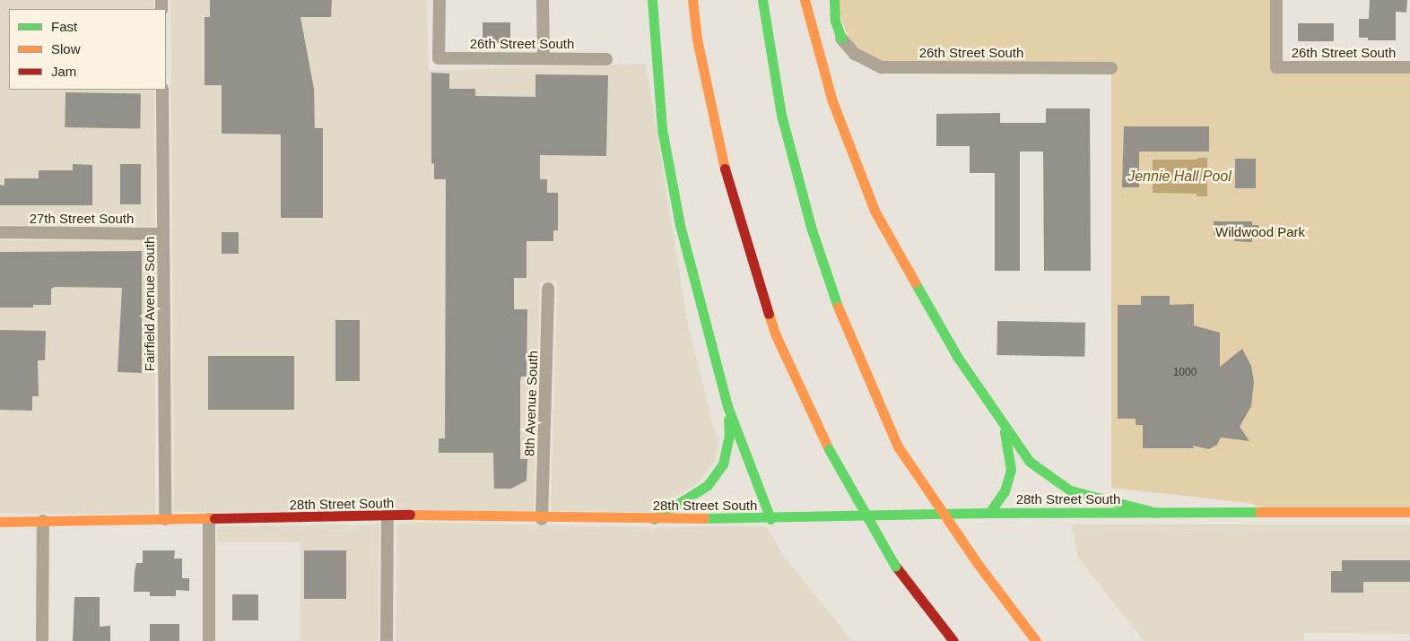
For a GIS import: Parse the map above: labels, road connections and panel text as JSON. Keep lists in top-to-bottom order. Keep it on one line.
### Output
{"streets":{"main road":["28th Street South"],"street":["26th Street South","27th Street South","Fairfield Avenue South","8th Avenue South"]},"crossings":[["27th Street South","Fairfield Avenue South"],["Fairfield Avenue South","28th Street South"],["8th Avenue South","28th Street South"]],"water":["Jennie Hall Pool"],"parks":["Wildwood Park"],"house_numbers":["1000"],"legend":["Fast","Slow","Jam"]}
